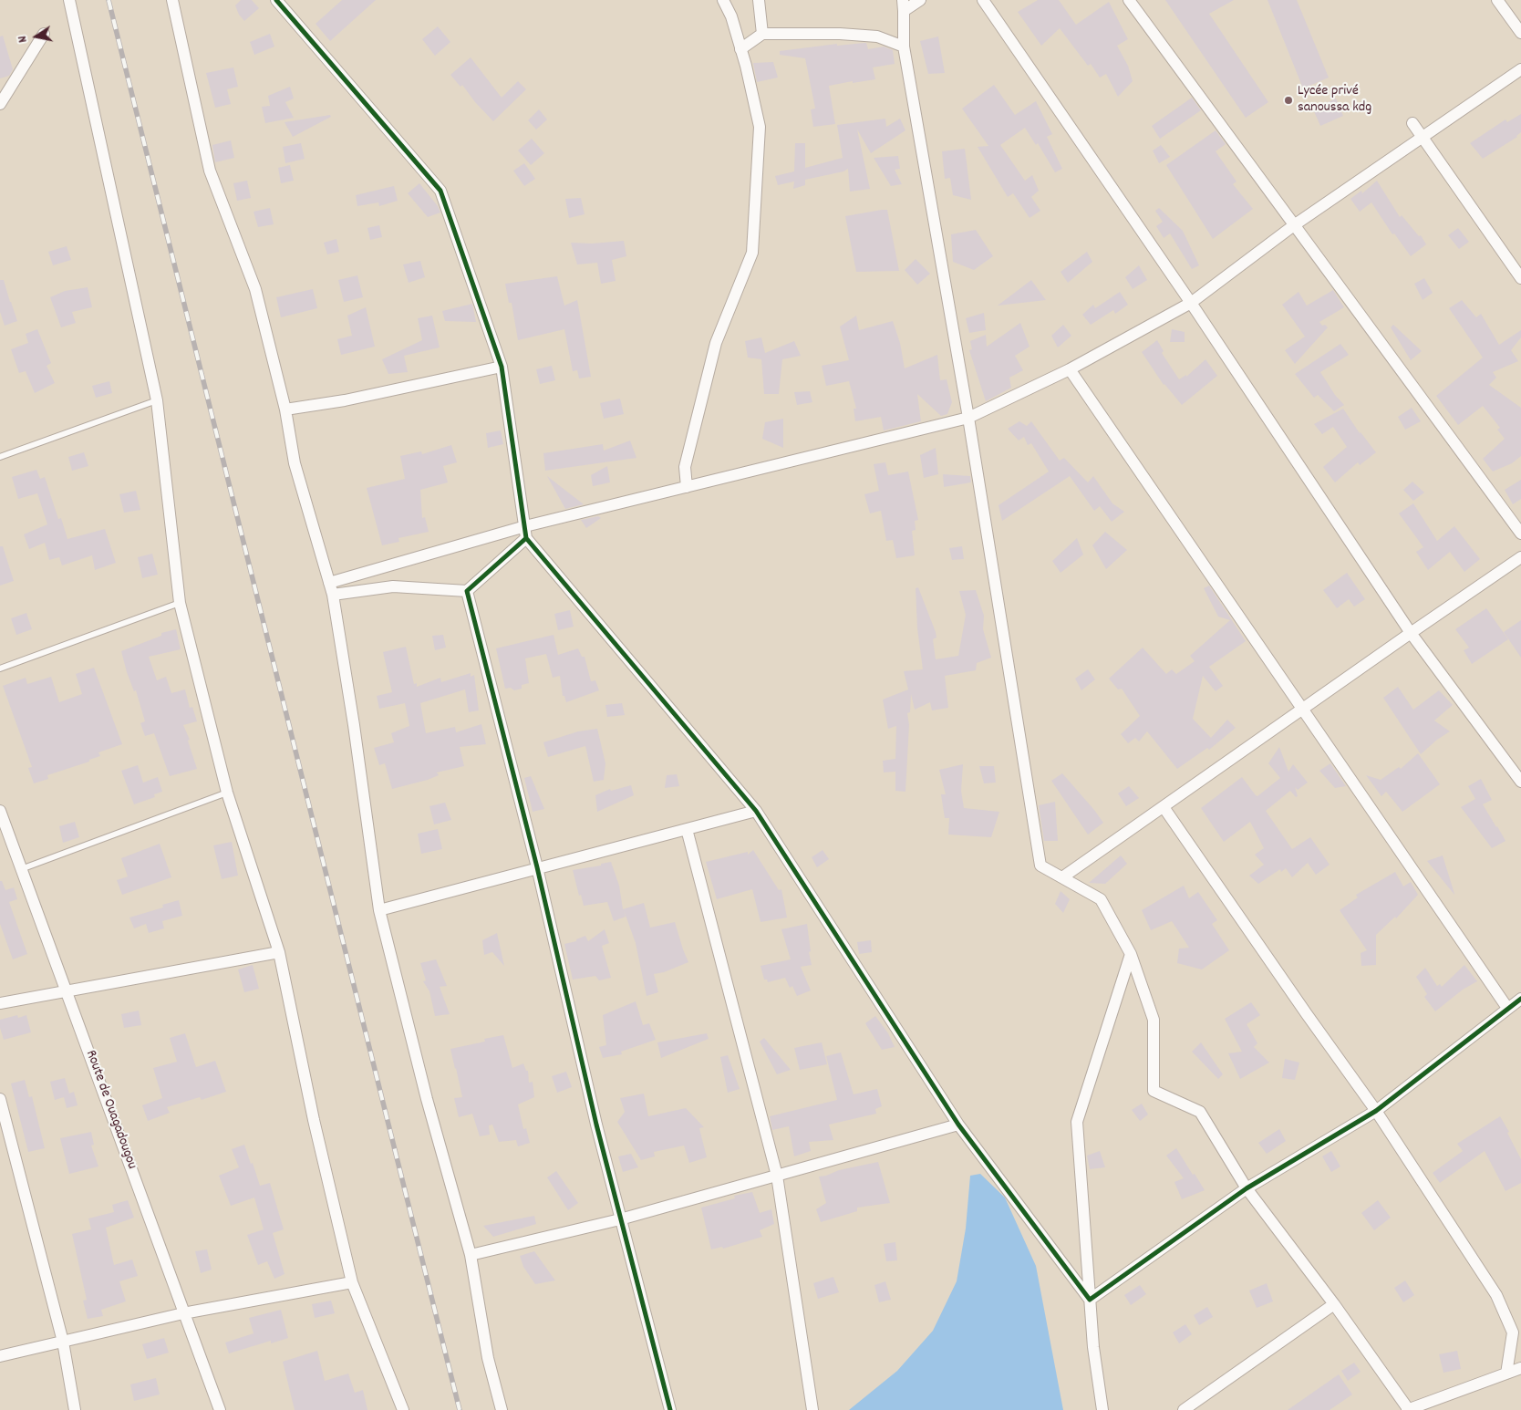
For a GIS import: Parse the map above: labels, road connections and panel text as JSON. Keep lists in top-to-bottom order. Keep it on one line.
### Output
{"streets":{"street":["Route de Ouagadougou"]},"places":["Lycée privé sanoussa kdg"],"north":"left"}
